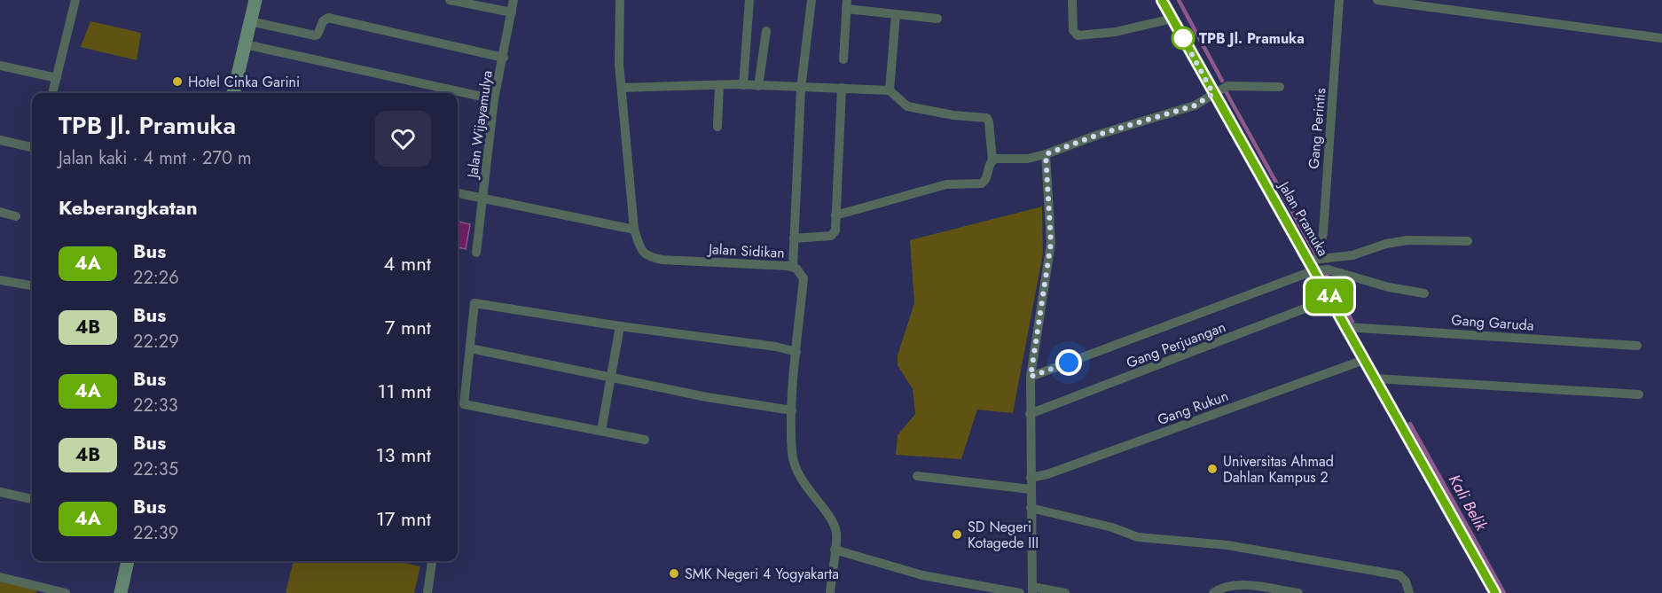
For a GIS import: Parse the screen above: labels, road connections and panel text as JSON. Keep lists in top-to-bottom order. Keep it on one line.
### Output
{"streets":{"main road":["Jalan Pramuka"],"street":["Jalan Wijayamulya","Gang Perintis","Jalan Sidikan","Gang Garuda","Gang Perjuangan","Gang Rukun"]},"crossings":[["Gang Perintis","Jalan Pramuka"],["Jalan Pramuka","Gang Garuda"],["Jalan Pramuka","Gang Perjuangan"],["Jalan Pramuka","Gang Rukun"]],"water":["Kali Belik"],"places":["TPB Jl. Pramuka","Hotel Cinka Garini","Universitas Ahmad Dahlan Kampus 2","SD Negeri Kotagede III","SMK Negeri 4 Yogyakarta"],"lines":["bus line 4A"],"page":{"on_map":"4A","heading":[["TPB Jl. Pramuka","Jalan kaki · 4 mnt · 270 m"],"Keberangkatan"],"list":[{"mark":"4A","name":"Bus","note":"22:26","value":"4 mnt"},{"mark":"4B","name":"Bus","note":"22:29","value":"7 mnt"},{"mark":"4A","name":"Bus","note":"22:33","value":"11 mnt"},{"mark":"4B","name":"Bus","note":"22:35","value":"13 mnt"},{"mark":"4A","name":"Bus","note":"22:39","value":"17 mnt"}]}}
